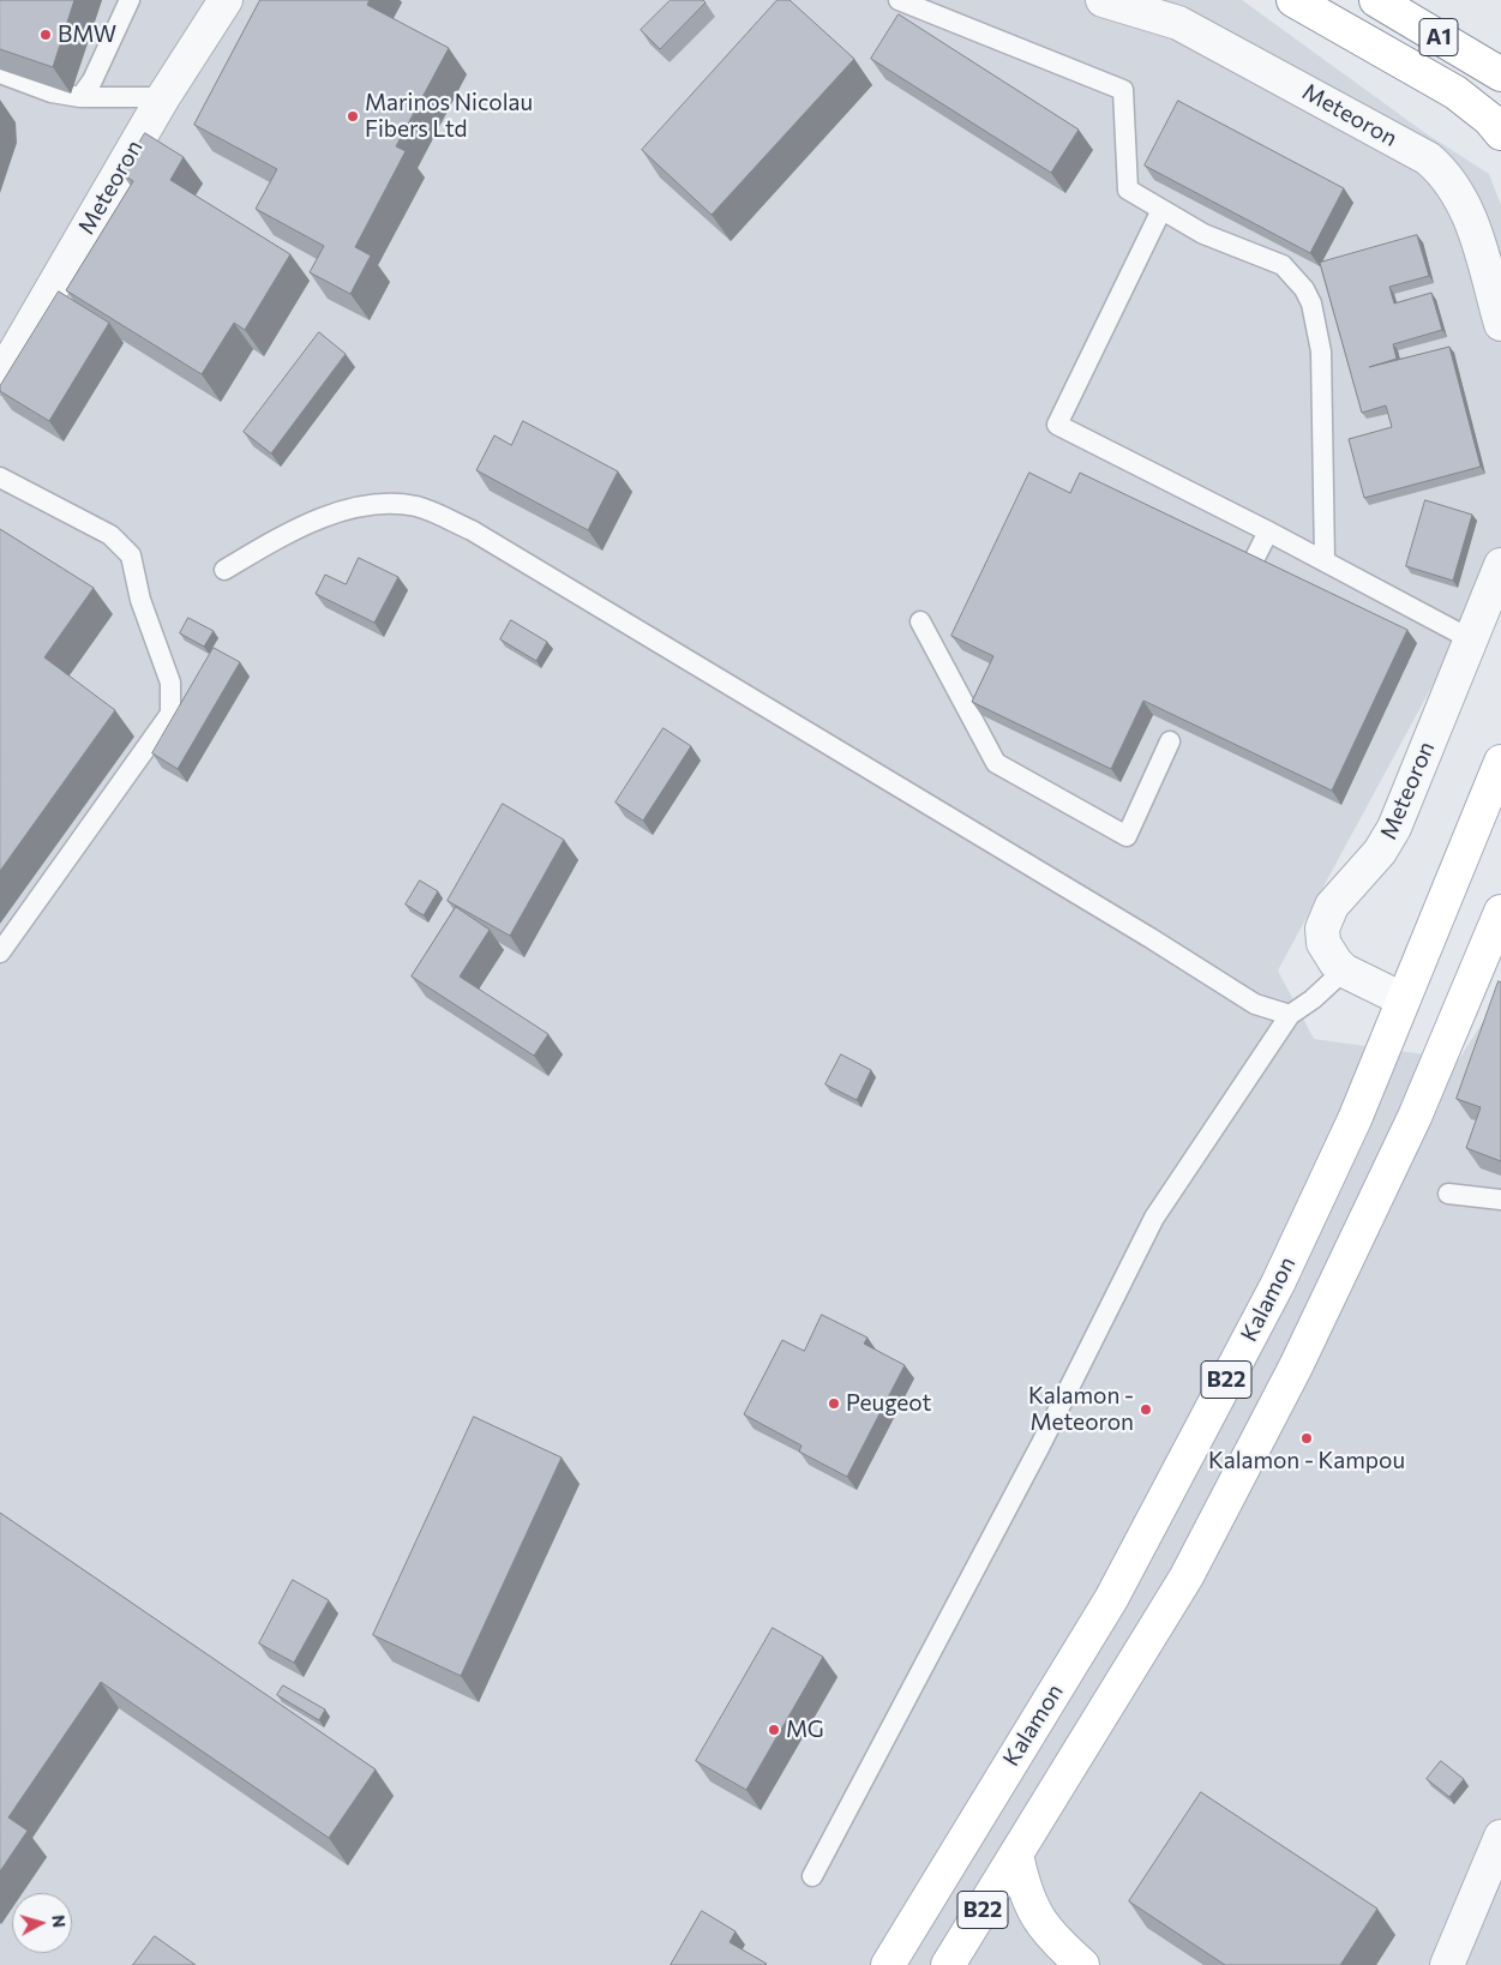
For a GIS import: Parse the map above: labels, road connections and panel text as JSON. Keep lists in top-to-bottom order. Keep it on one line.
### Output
{"streets":{"main road":["A1","Kalamon","B22"],"street":["Meteoron"]},"crossings":[["Meteoron","Kalamon"]],"places":["BMW","Marinos Nicolau Fibers Ltd","Peugeot","Kalamon - Meteoron","Kalamon - Kampou","MG"],"north":"right"}
